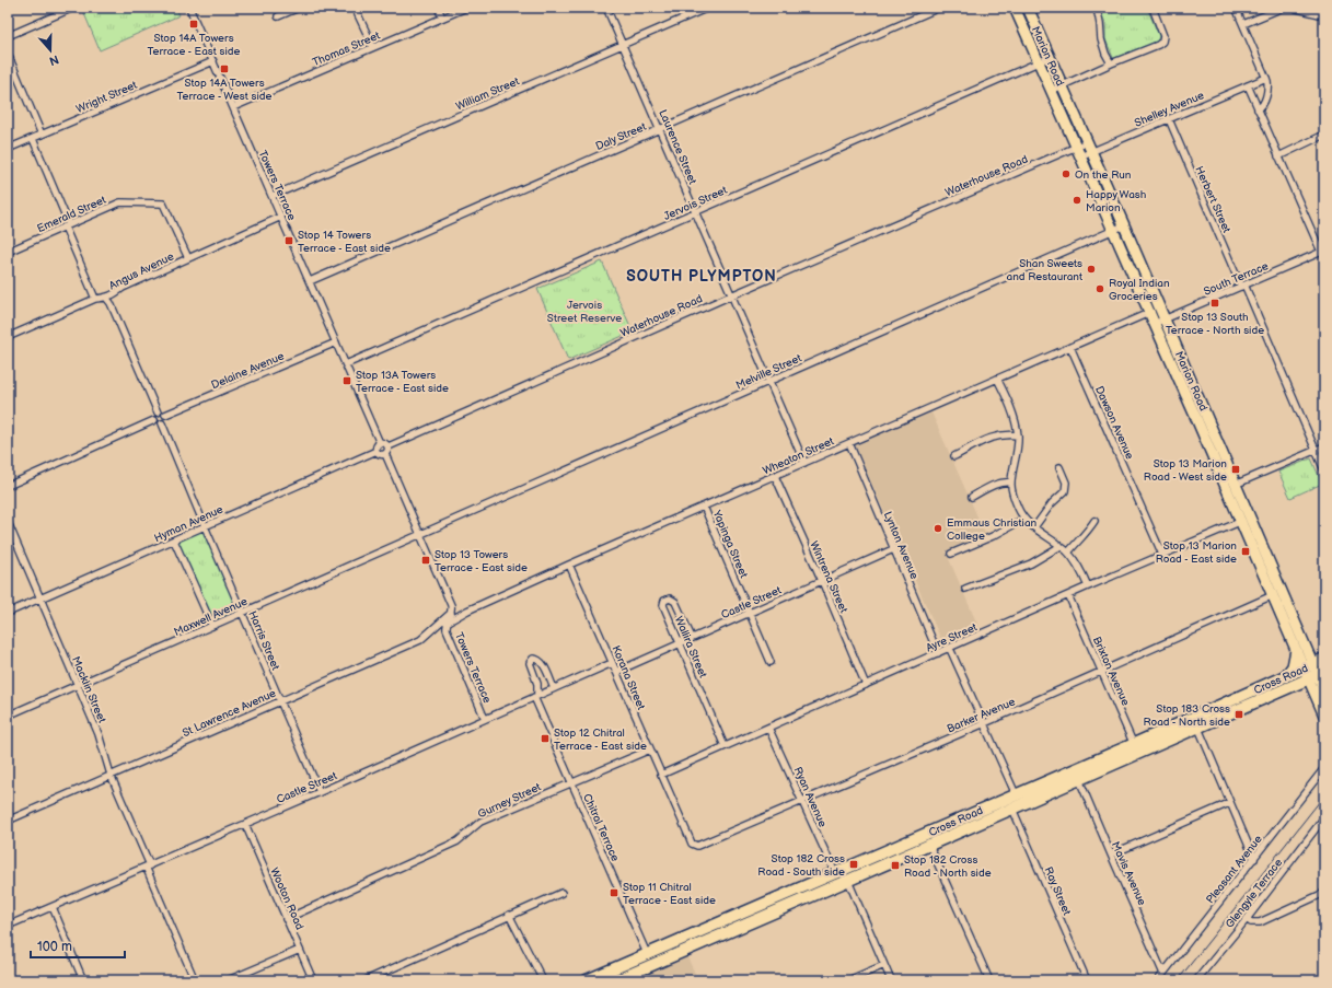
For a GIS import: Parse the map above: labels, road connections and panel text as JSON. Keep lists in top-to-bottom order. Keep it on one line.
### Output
{"streets":{"highway":["Cross Road"],"main road":["Marion Road"],"street":["Thomas Street","William Street","Wright Street","Shelley Avenue","Daly Street","Laurence Street","Waterhouse Road","Towers Terrace","Herbert Street","Jervois Street","Emerald Street","Angus Avenue","South Terrace","Delaine Avenue","Melville Street","Dawson Avenue","Wheaton Street","Hyman Avenue","Yapinga Street","Lynton Avenue","Wintrena Street","Castle Street","Maxwell Avenue","Ayre Street","Harris Street","Wallira Street","Brixton Avenue","Korana Street","Macklin Street","St Lawrence Avenue","Barker Avenue","Ryan Avenue","Gurney Street","Chitral Terrace","Pleasant Avenue","Mavis Avenue","Ray Street","Glengyle Terrace","Wooton Road"]},"crossings":[["Thomas Street","Towers Terrace"],["Marion Road","Shelley Avenue"],["Marion Road","Waterhouse Road"],["Marion Road","Jervois Street"],["Marion Road","South Terrace"],["Marion Road","Melville Street"],["Marion Road","Wheaton Street"],["Marion Road","Ayre Street"],["Marion Road","Cross Road"],["Marion Road","Barker Avenue"],["William Street","Laurence Street"],["William Street","Towers Terrace"],["Wright Street","Towers Terrace"],["Shelley Avenue","Herbert Street"],["Daly Street","Laurence Street"],["Daly Street","Towers Terrace"],["Laurence Street","Waterhouse Road"],["Laurence Street","Jervois Street"],["Laurence Street","Melville Street"],["Laurence Street","Wheaton Street"],["Waterhouse Road","Towers Terrace"],["Waterhouse Road","Hyman Avenue"],["Towers Terrace","Jervois Street"],["Towers Terrace","Angus Avenue"],["Towers Terrace","Delaine Avenue"],["Towers Terrace","Wheaton Street"],["Towers Terrace","Hyman Avenue"],["Towers Terrace","Castle Street"],["Towers Terrace","St Lawrence Avenue"],["Herbert Street","South Terrace"],["Emerald Street","Angus Avenue"],["Delaine Avenue","Harris Street"],["Melville Street","Maxwell Avenue"],["Dawson Avenue","Wheaton Street"],["Dawson Avenue","Ayre Street"],["Wheaton Street","Yapinga Street"],["Wheaton Street","Lynton Avenue"],["Wheaton Street","Wintrena Street"],["Wheaton Street","Korana Street"],["Hyman Avenue","Harris Street"],["Hyman Avenue","Macklin Street"],["Yapinga Street","Castle Street"],["Lynton Avenue","Castle Street"],["Lynton Avenue","Ayre Street"],["Wintrena Street","Castle Street"],["Wintrena Street","Ayre Street"],["Castle Street","Harris Street"],["Castle Street","Wallira Street"],["Castle Street","Korana Street"],["Castle Street","Macklin Street"],["Castle Street","Chitral Terrace"],["Castle Street","Wooton Road"],["Maxwell Avenue","Harris Street"],["Maxwell Avenue","Macklin Street"],["Ayre Street","Wallira Street"],["Ayre Street","Brixton Avenue"],["Ayre Street","Korana Street"],["Ayre Street","Ryan Avenue"],["Harris Street","St Lawrence Avenue"],["Brixton Avenue","Cross Road"],["Brixton Avenue","Barker Avenue"],["Korana Street","Barker Avenue"],["Korana Street","Gurney Street"],["Cross Road","Ryan Avenue"],["Cross Road","Chitral Terrace"],["Cross Road","Mavis Avenue"],["Cross Road","Ray Street"],["Macklin Street","St Lawrence Avenue"],["Barker Avenue","Ryan Avenue"],["Gurney Street","Chitral Terrace"],["Gurney Street","Wooton Road"],["Pleasant Avenue","Mavis Avenue"]],"districts":["SOUTH PLYMPTON"],"parks":["Jervois Street Reserve"],"places":{"transit":["Stop 14A Towers Terrace - East side","Stop 14A Towers Terrace - West side","Stop 14 Towers Terrace - East side","Stop 13 South Terrace - North side","Stop 13A Towers Terrace - East side","Stop 13 Marion Road - West side","Stop 13 Marion Road - East side","Stop 13 Towers Terrace - East side","Stop 183 Cross Road - North side","Stop 12 Chitral Terrace - East side","Stop 182 Cross Road - South side","Stop 182 Cross Road - North side","Stop 11 Chitral Terrace - East side"],"other":["On the Run","Happy Wash Marion","Shan Sweets and Restaurant","Royal Indian Groceries","Emmaus Christian College"]},"scale_bar":"100 m","north":"bottom"}
